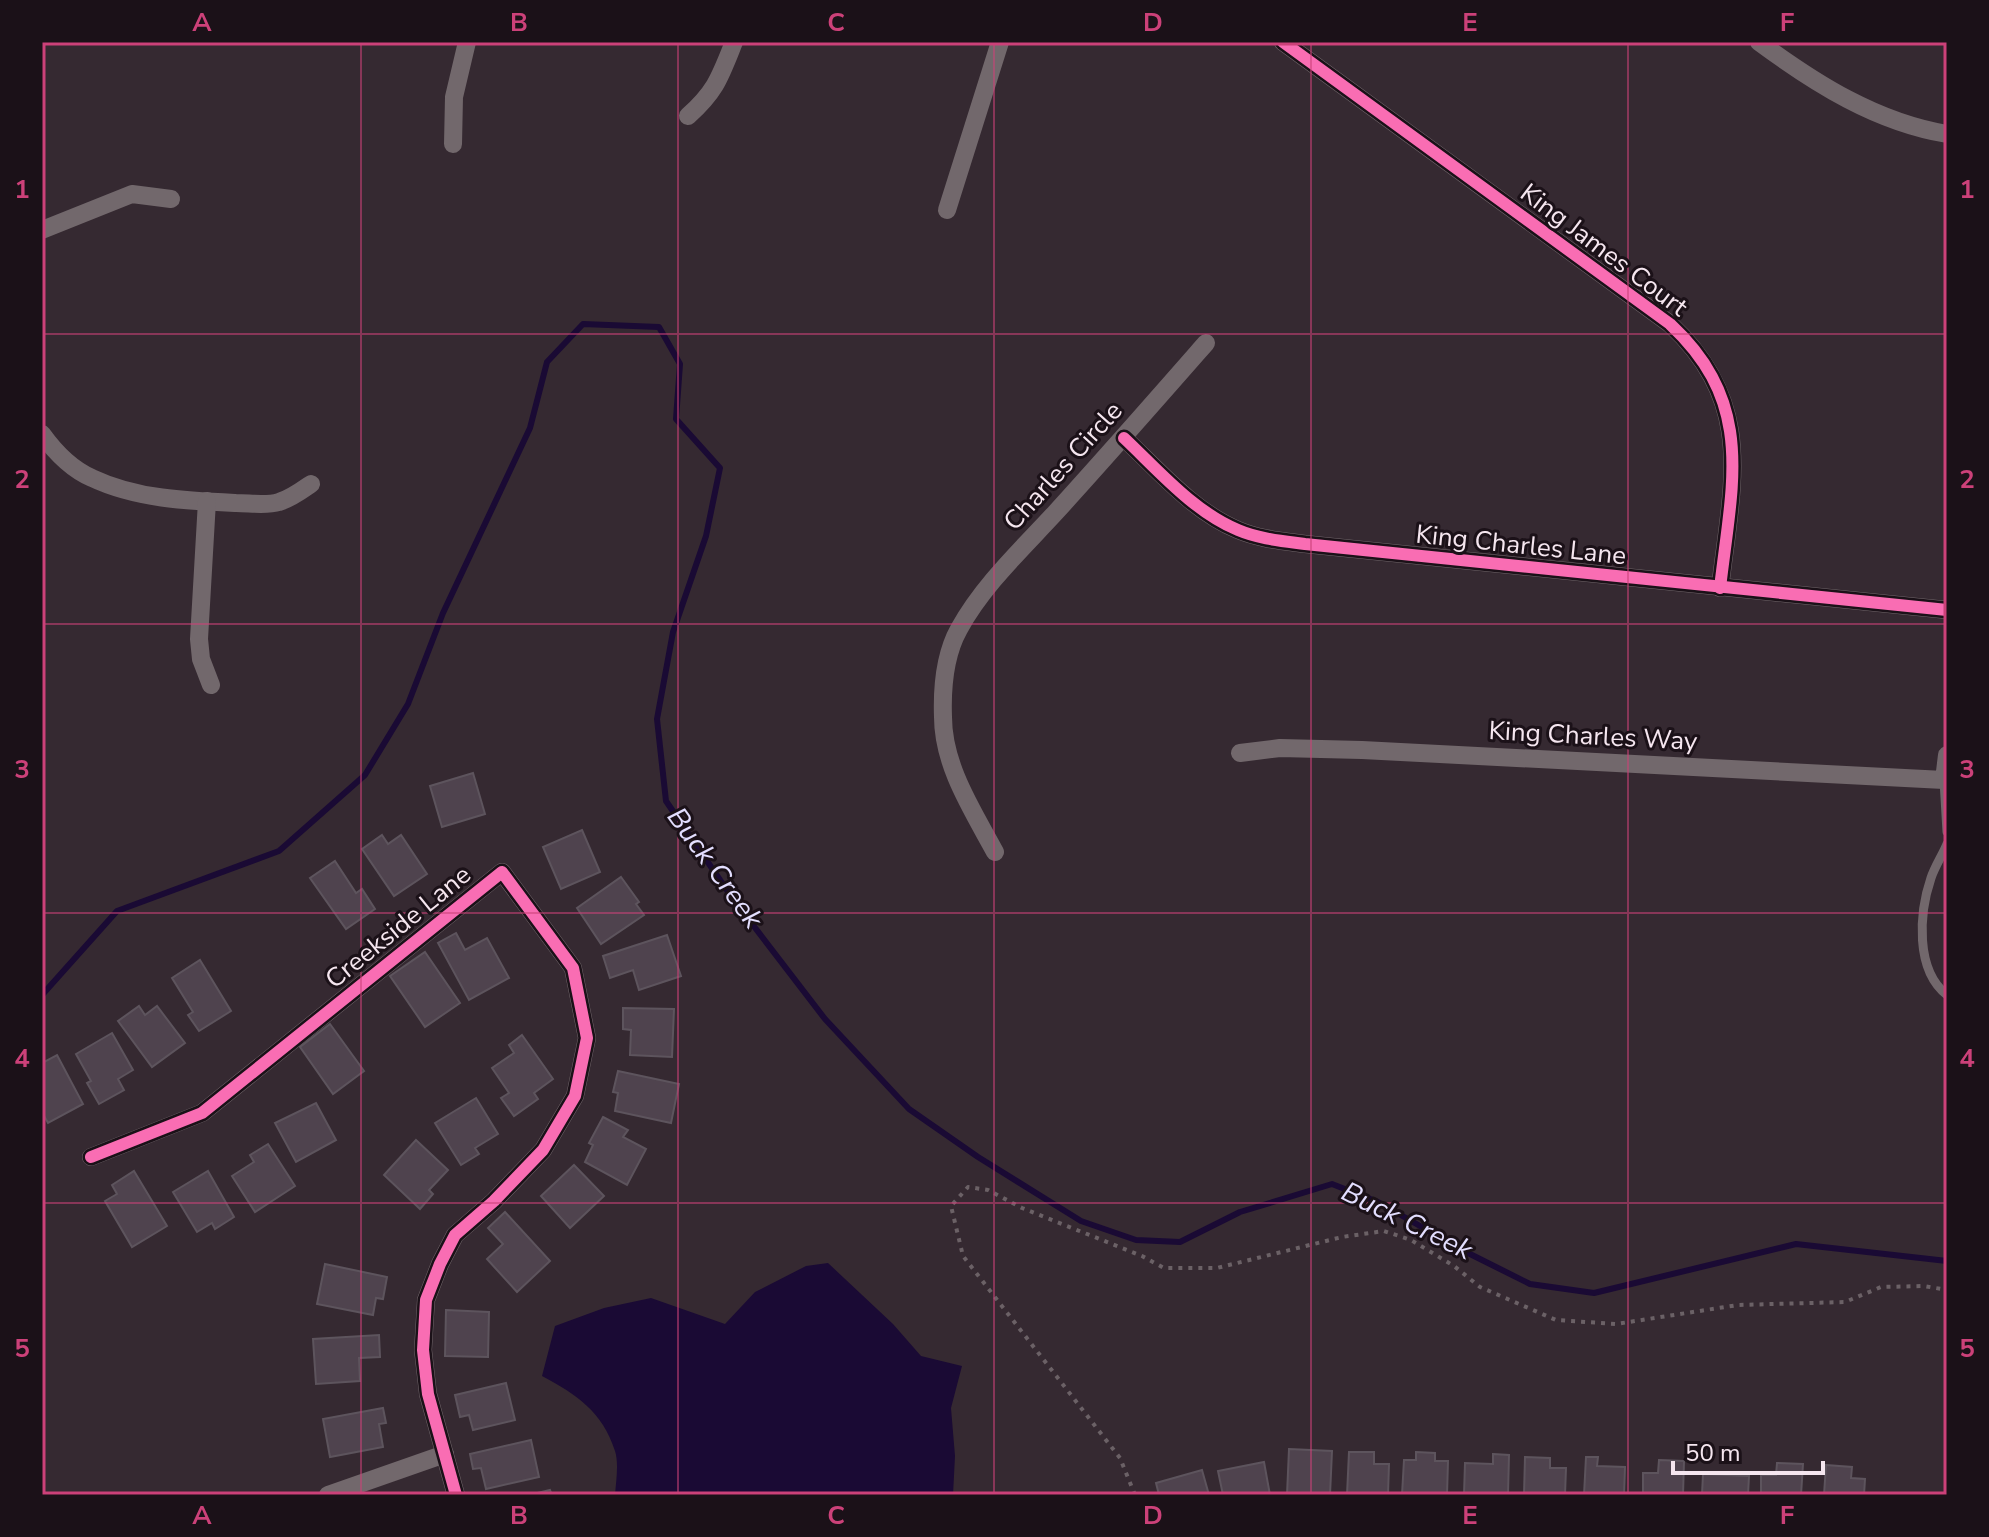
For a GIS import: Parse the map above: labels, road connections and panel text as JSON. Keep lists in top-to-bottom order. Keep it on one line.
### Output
{"streets":{"street":["King James Court","Charles Circle","King Charles Lane","King Charles Way","Creekside Lane"]},"crossings":[["King James Court","King Charles Lane"],["Charles Circle","King Charles Lane"]],"water":["Buck Creek"],"scale_bar":"50 m","grid":{"columns":["A","B","C","D","E","F"],"rows":["1","2","3","4","5"]}}
